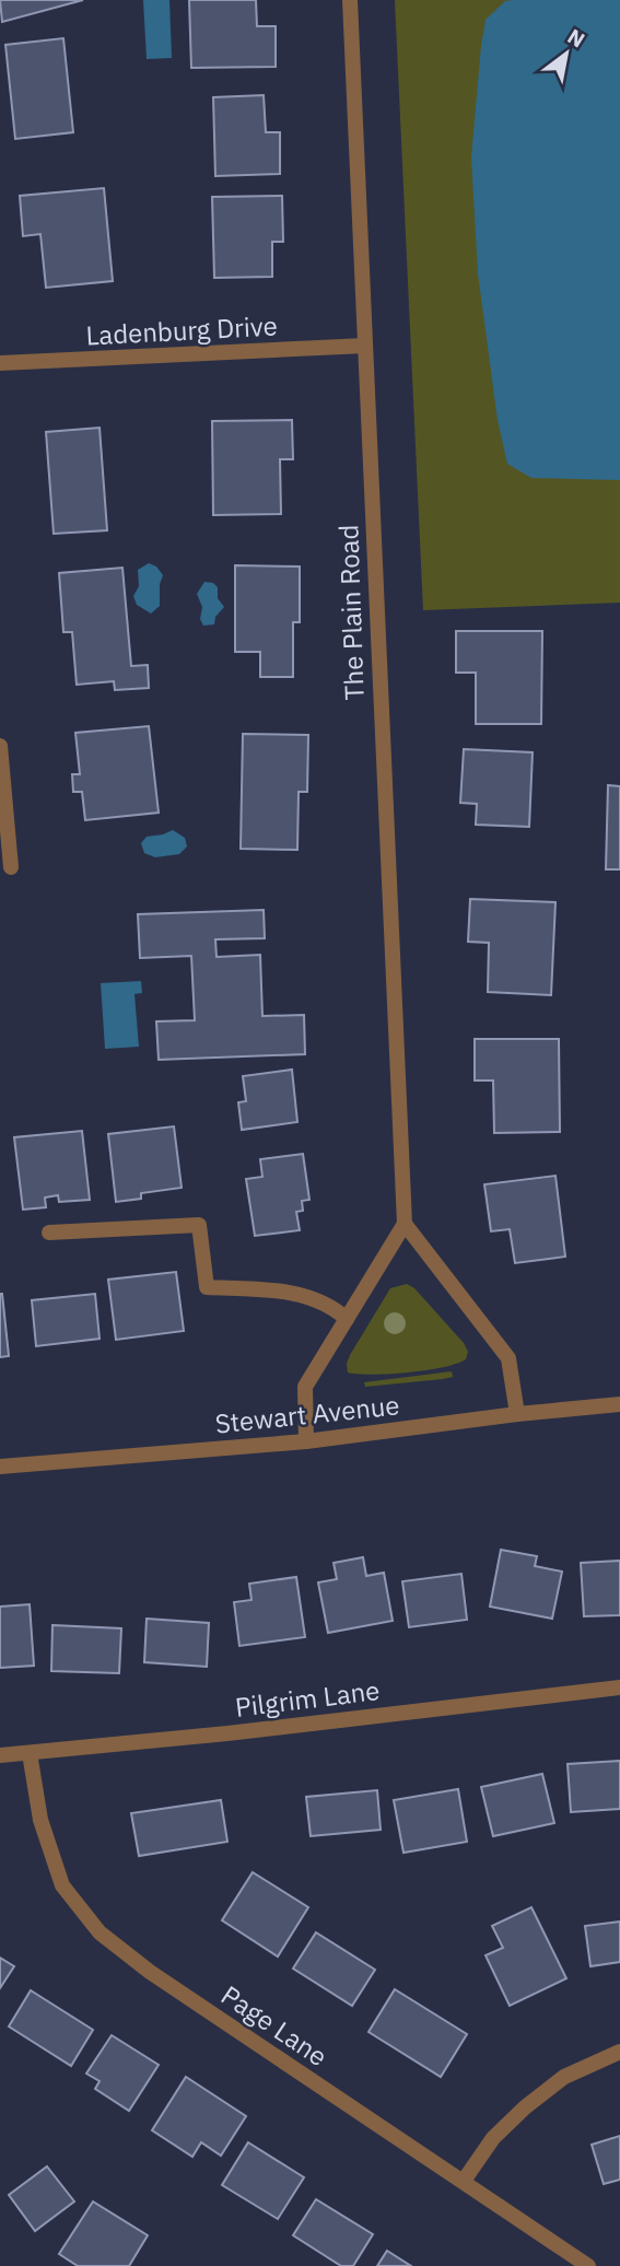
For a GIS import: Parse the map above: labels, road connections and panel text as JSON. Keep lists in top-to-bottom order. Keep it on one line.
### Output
{"streets":{"street":["Ladenburg Drive","The Plain Road","Stewart Avenue","Pilgrim Lane","Page Lane"]},"crossings":[["Ladenburg Drive","The Plain Road"],["Pilgrim Lane","Page Lane"]],"north":"top right"}
